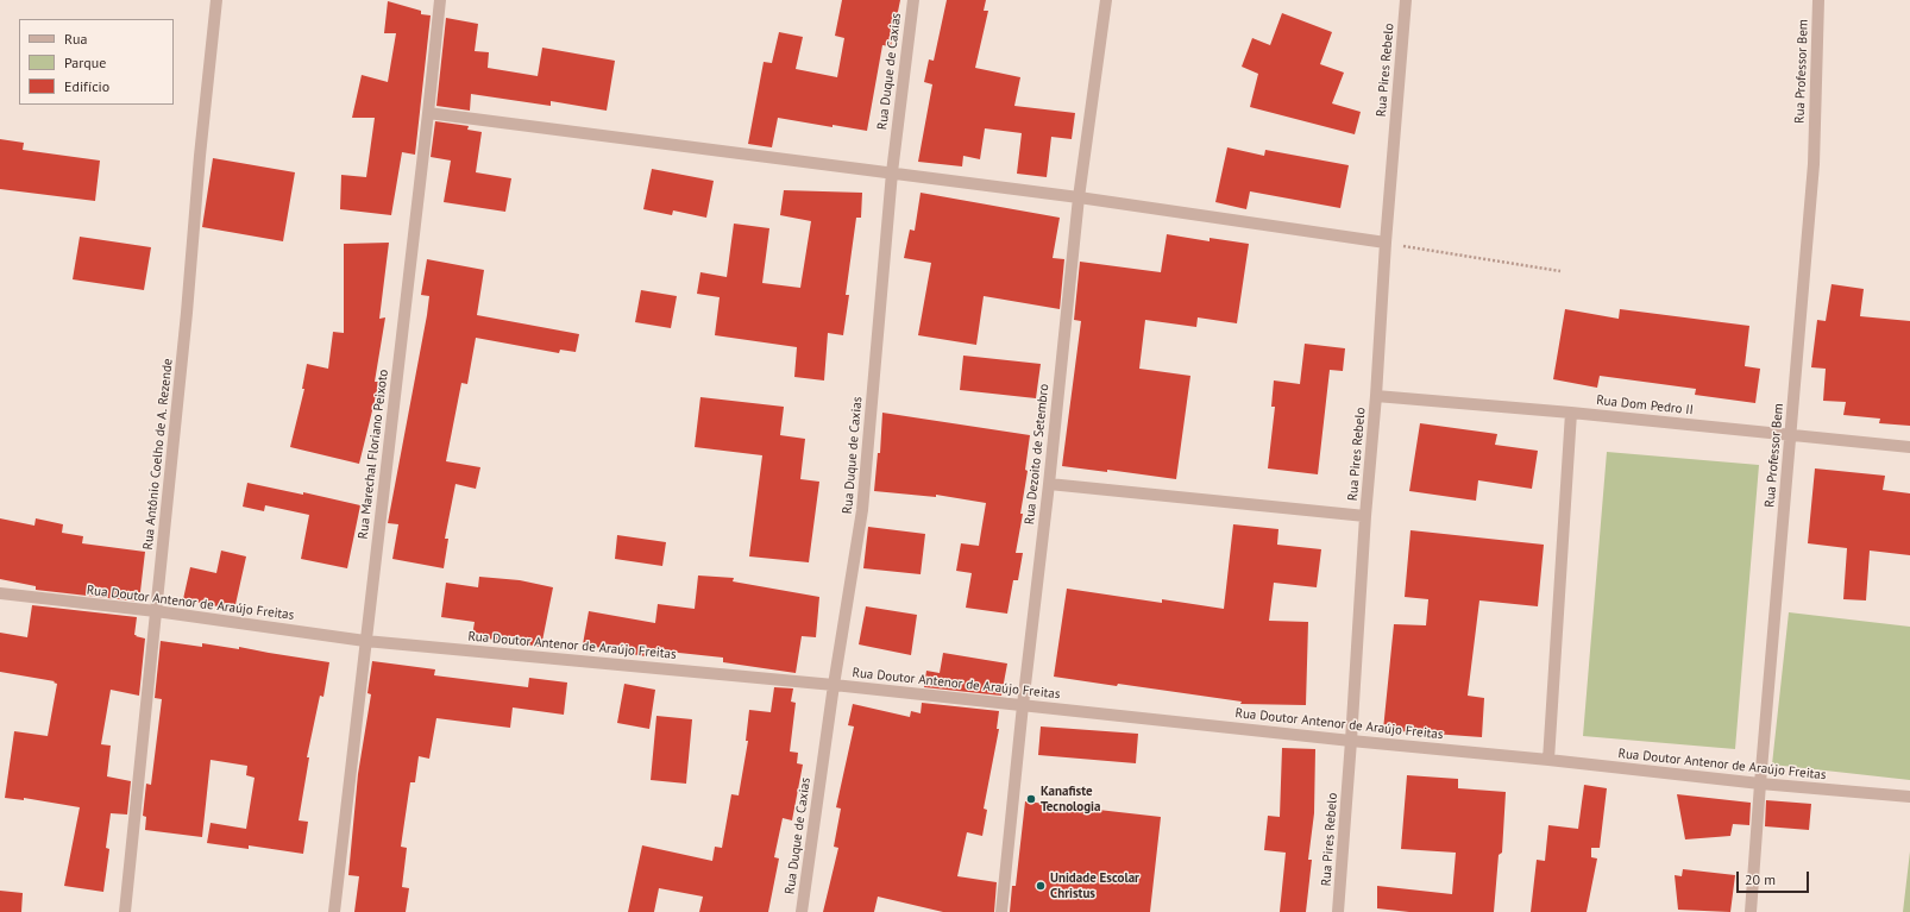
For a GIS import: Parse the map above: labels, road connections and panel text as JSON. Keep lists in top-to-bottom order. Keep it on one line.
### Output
{"streets":{"street":["Rua Pires Rebelo","Rua Duque de Caxias","Rua Professor Bem","Rua Dom Pedro II","Rua Antônio Coelho de A. Rezende","Rua Marechal Floriano Peixoto","Rua Dezoito de Setembro","Rua Doutor Antenor de Araújo Freitas"]},"crossings":[["Rua Pires Rebelo","Rua Dom Pedro II"],["Rua Pires Rebelo","Rua Doutor Antenor de Araújo Freitas"],["Rua Duque de Caxias","Rua Doutor Antenor de Araújo Freitas"],["Rua Professor Bem","Rua Dom Pedro II"],["Rua Professor Bem","Rua Doutor Antenor de Araújo Freitas"],["Rua Antônio Coelho de A. Rezende","Rua Doutor Antenor de Araújo Freitas"],["Rua Marechal Floriano Peixoto","Rua Doutor Antenor de Araújo Freitas"],["Rua Dezoito de Setembro","Rua Doutor Antenor de Araújo Freitas"]],"places":["Kanafiste Tecnologia","Unidade Escolar Christus"],"legend":["Rua","Parque","Edifício"],"scale_bar":"20 m"}
